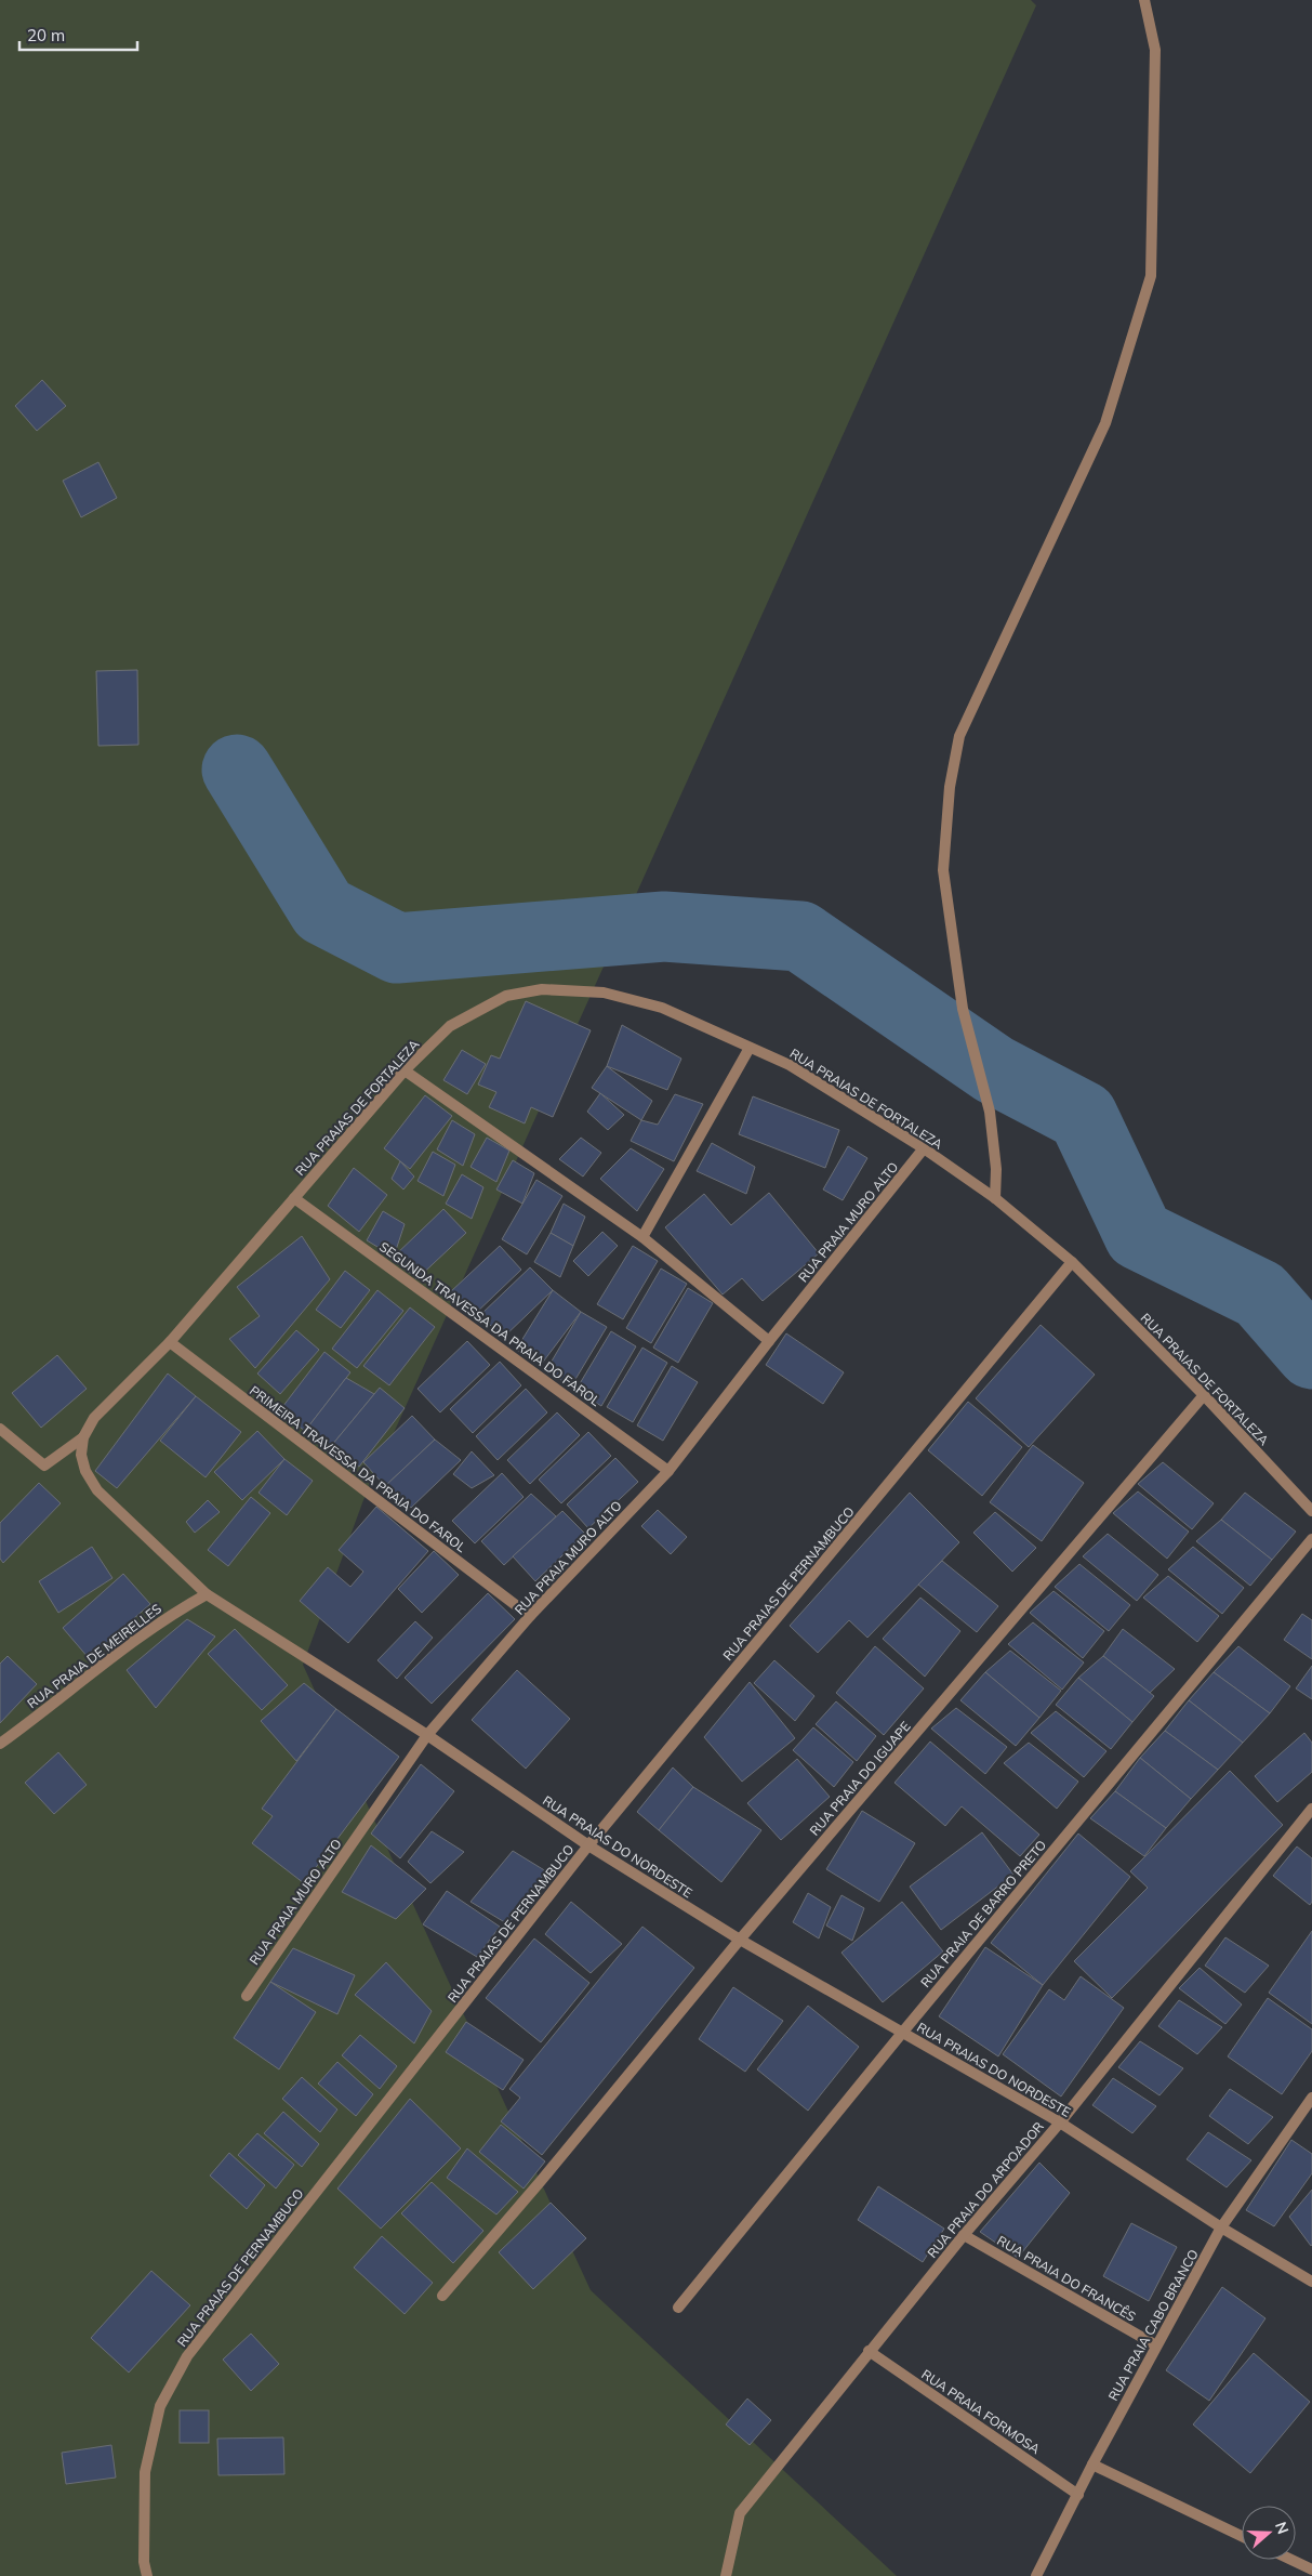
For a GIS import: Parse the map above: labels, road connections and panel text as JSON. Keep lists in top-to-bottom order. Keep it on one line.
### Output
{"streets":{"street":["RUA PRAIAS DE FORTALEZA","RUA PRAIA MURO ALTO","SEGUNDA TRAVESSA DA PRAIA DO FAROL","PRIMEIRA TRAVESSA DA PRAIA DO FAROL","RUA PRAIAS DE PERNAMBUCO","RUA PRAIA DE MEIRELLES","RUA PRAIA DO IGUAPE","RUA PRAIAS DO NORDESTE","RUA PRAIA DE BARRO PRETO","RUA PRAIA DO ARPOADOR","RUA PRAIA DO FRANCÊS","RUA PRAIA CABO BRANCO","RUA PRAIA FORMOSA"]},"crossings":[["RUA PRAIAS DE FORTALEZA","RUA PRAIA MURO ALTO"],["RUA PRAIAS DE FORTALEZA","SEGUNDA TRAVESSA DA PRAIA DO FAROL"],["RUA PRAIAS DE FORTALEZA","PRIMEIRA TRAVESSA DA PRAIA DO FAROL"],["RUA PRAIAS DE FORTALEZA","RUA PRAIAS DE PERNAMBUCO"],["RUA PRAIAS DE FORTALEZA","RUA PRAIA DO IGUAPE"],["RUA PRAIA MURO ALTO","SEGUNDA TRAVESSA DA PRAIA DO FAROL"],["RUA PRAIA MURO ALTO","PRIMEIRA TRAVESSA DA PRAIA DO FAROL"],["RUA PRAIA MURO ALTO","RUA PRAIAS DO NORDESTE"],["RUA PRAIAS DE PERNAMBUCO","RUA PRAIAS DO NORDESTE"],["RUA PRAIA DE MEIRELLES","RUA PRAIAS DO NORDESTE"],["RUA PRAIA DO IGUAPE","RUA PRAIAS DO NORDESTE"],["RUA PRAIAS DO NORDESTE","RUA PRAIA DE BARRO PRETO"],["RUA PRAIAS DO NORDESTE","RUA PRAIA DO ARPOADOR"],["RUA PRAIAS DO NORDESTE","RUA PRAIA CABO BRANCO"],["RUA PRAIA DO ARPOADOR","RUA PRAIA DO FRANCÊS"],["RUA PRAIA DO ARPOADOR","RUA PRAIA FORMOSA"],["RUA PRAIA DO FRANCÊS","RUA PRAIA CABO BRANCO"],["RUA PRAIA CABO BRANCO","RUA PRAIA FORMOSA"]],"scale_bar":"20 m","north":"right"}
